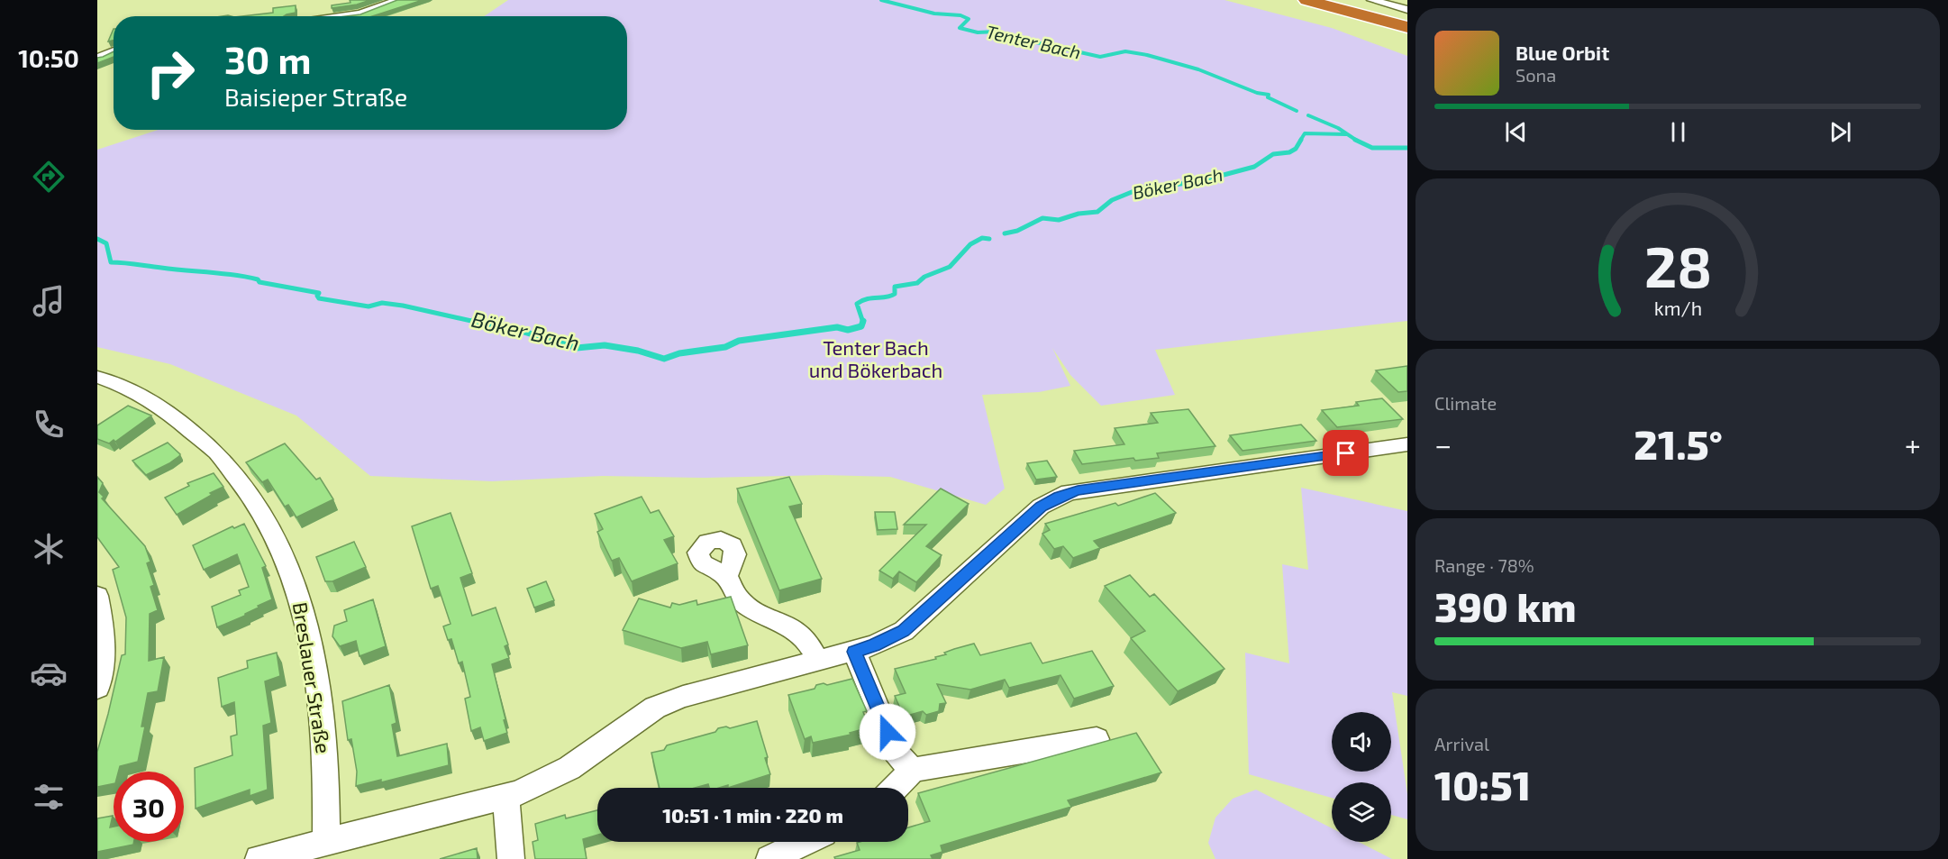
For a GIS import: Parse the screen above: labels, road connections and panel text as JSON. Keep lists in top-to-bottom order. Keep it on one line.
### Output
{"streets":{"street":["Breslauer Straße"]},"water":["Tenter Bach","Böker Bach"],"parks":["Tenter Bach und Bökerbach"],"page":{"tabs":"10:50","turn":["30 m","Baisieper Straße"],"song":["Blue Orbit","Sona"],"tile":["Climate",["Range · 78%","390 km"],["Arrival","10:51"]],"heat":["−","21.5°","+"],"limit":"30","trip":"10:51 · 1 min · 220 m","gauge":["28","km/h"]}}
